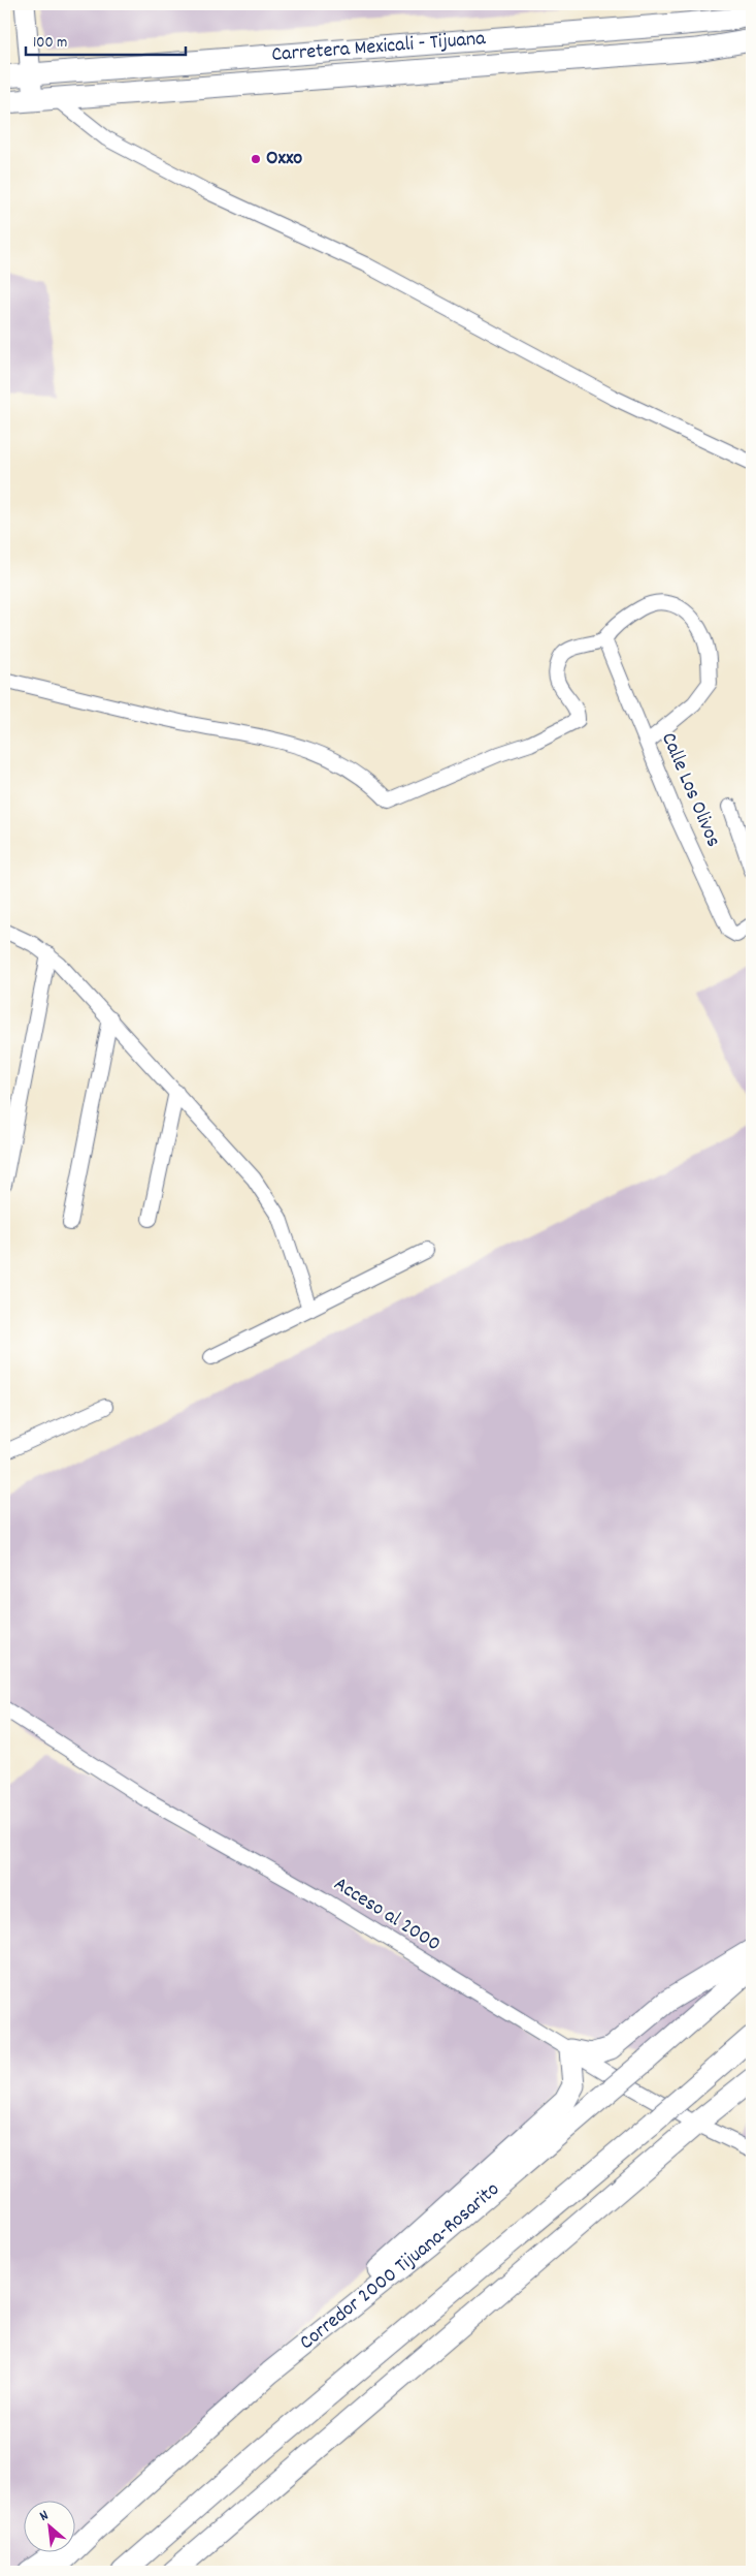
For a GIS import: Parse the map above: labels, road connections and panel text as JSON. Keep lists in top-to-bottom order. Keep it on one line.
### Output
{"streets":{"highway":["Carretera Mexicali - Tijuana","Corredor 2000 Tijuana-Rosarito"],"street":["Calle Los Olivos","Acceso al 2000"]},"places":["Oxxo"],"scale_bar":"100 m","north":"top left"}
